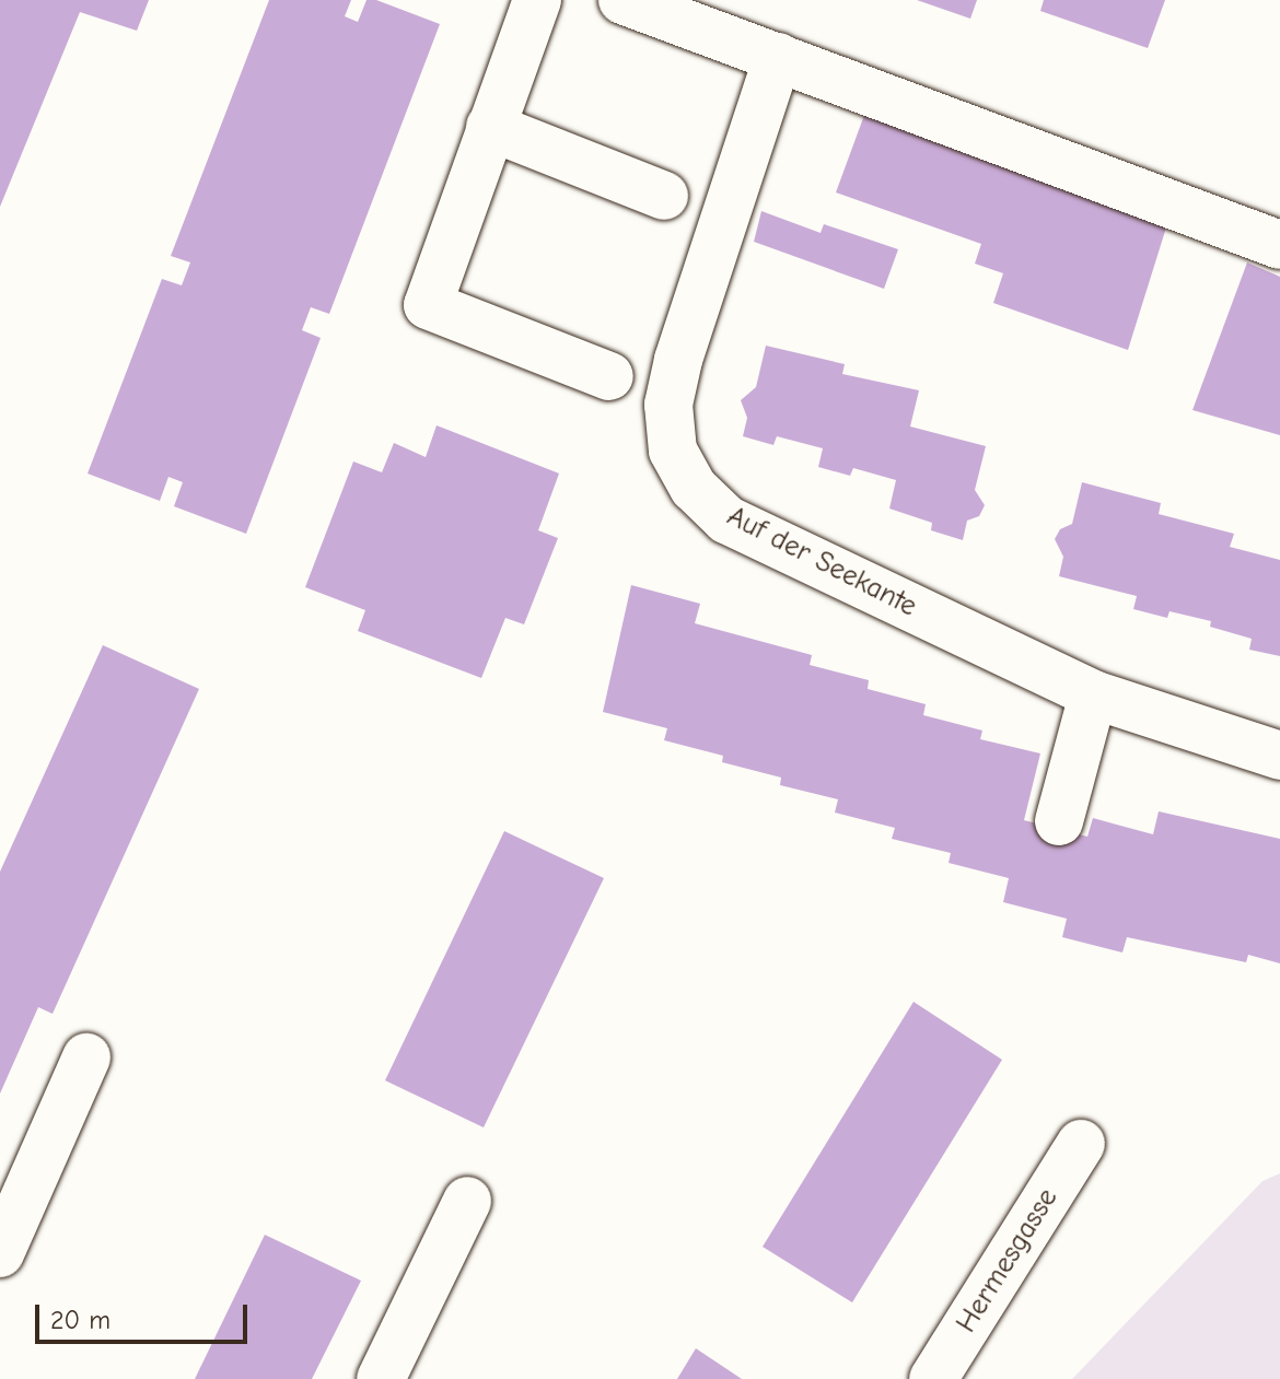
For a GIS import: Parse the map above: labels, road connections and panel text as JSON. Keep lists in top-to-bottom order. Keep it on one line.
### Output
{"streets":{"street":["Auf der Seekante","Hermesgasse"]},"scale_bar":"20 m"}
